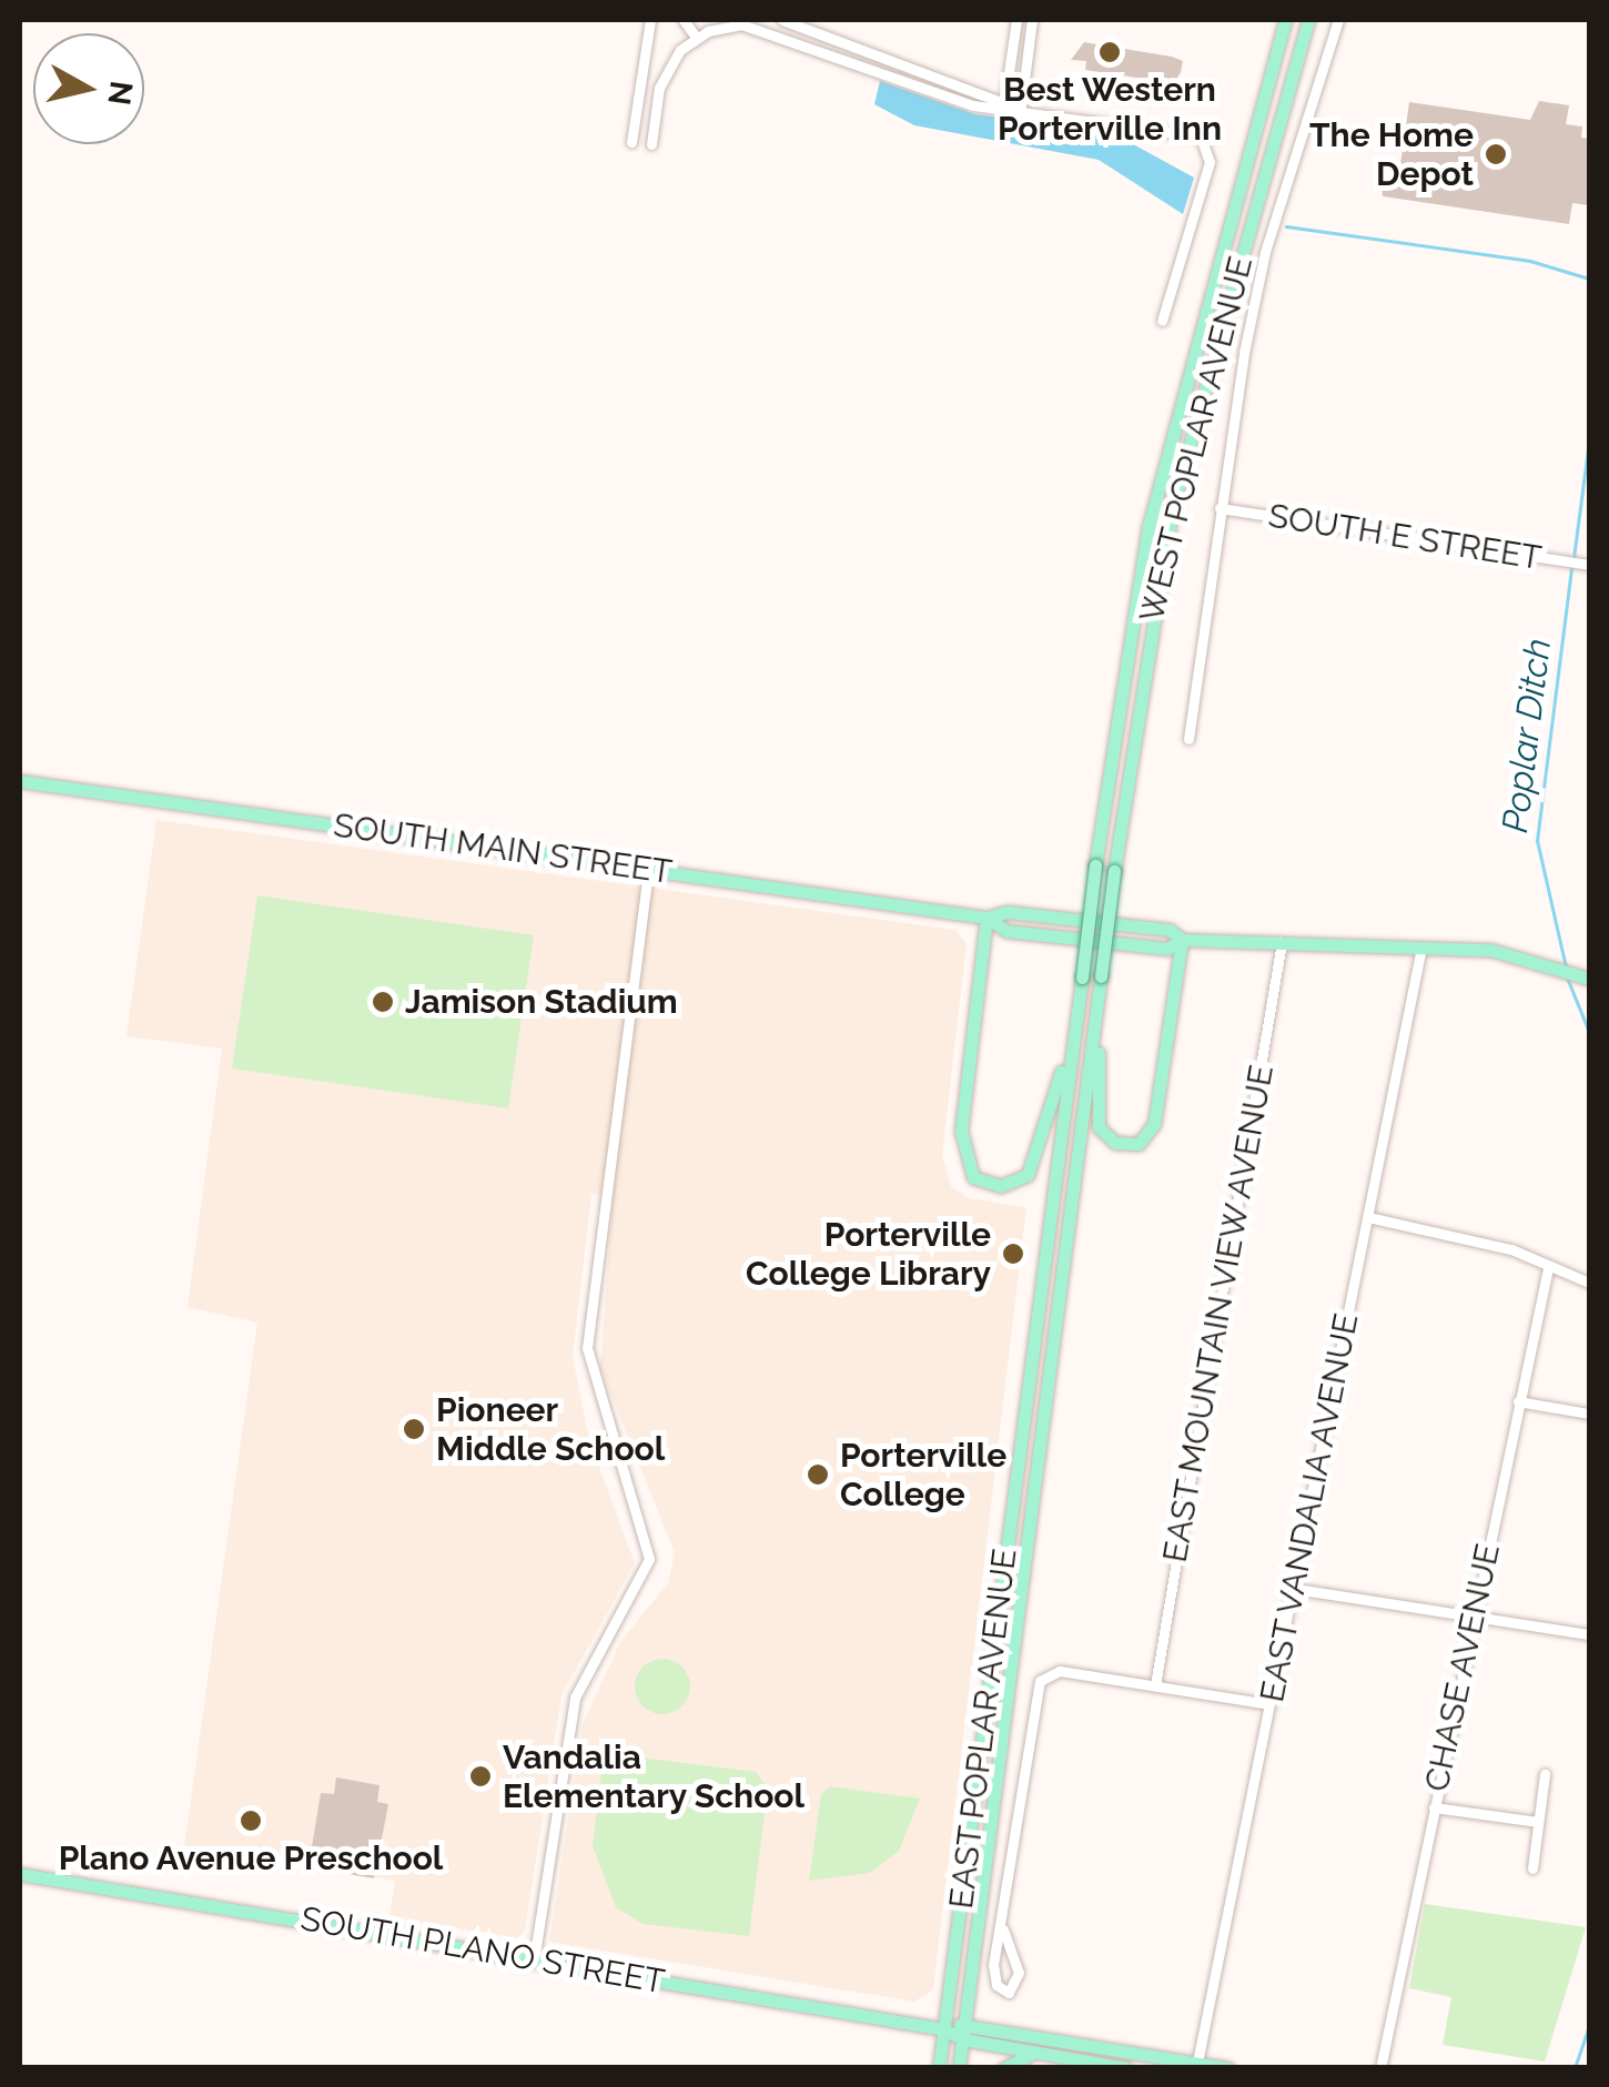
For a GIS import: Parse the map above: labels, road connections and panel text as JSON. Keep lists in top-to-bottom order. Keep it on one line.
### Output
{"streets":{"main road":["WEST POPLAR AVENUE","SOUTH MAIN STREET","EAST POPLAR AVENUE","SOUTH PLANO STREET"],"street":["SOUTH E STREET","EAST MOUNTAIN VIEW AVENUE","EAST VANDALIA AVENUE","CHASE AVENUE"]},"crossings":[["WEST POPLAR AVENUE","EAST POPLAR AVENUE"],["SOUTH MAIN STREET","EAST MOUNTAIN VIEW AVENUE"],["SOUTH MAIN STREET","EAST VANDALIA AVENUE"],["EAST MOUNTAIN VIEW AVENUE","EAST POPLAR AVENUE"],["EAST VANDALIA AVENUE","SOUTH PLANO STREET"],["EAST POPLAR AVENUE","SOUTH PLANO STREET"]],"water":["Poplar Ditch"],"places":["Best Western Porterville Inn","The Home Depot","Jamison Stadium","Porterville College Library","Pioneer Middle School","Porterville College","Vandalia Elementary School","Plano Avenue Preschool"],"north":"right"}
